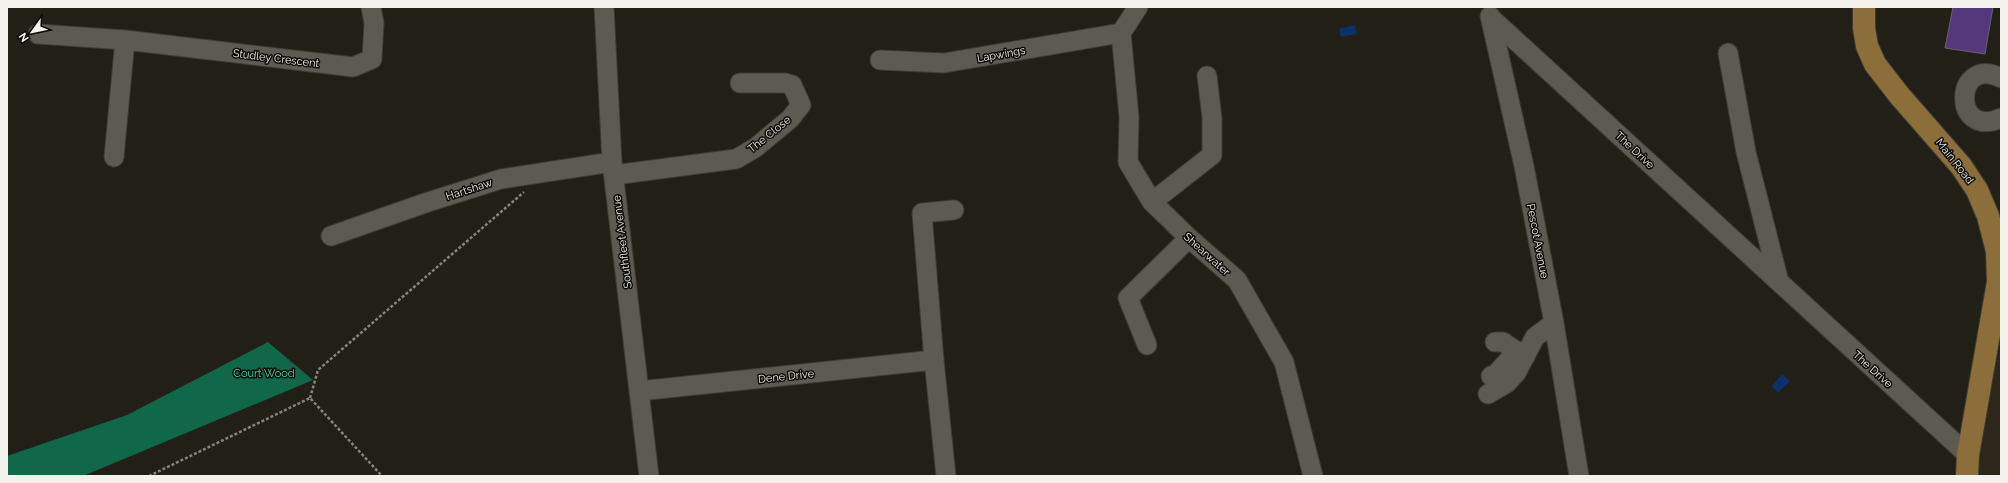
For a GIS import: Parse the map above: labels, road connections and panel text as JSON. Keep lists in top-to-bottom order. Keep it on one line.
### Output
{"streets":{"main road":["Main Road"],"street":["Lapwings","Studley Crescent","The Close","The Drive","Hartshaw","Pescot Avenue","Southfleet Avenue","Shearwater","Dene Drive"]},"crossings":[["Lapwings","Shearwater"],["The Close","Hartshaw"],["The Close","Southfleet Avenue"],["The Drive","Main Road"],["The Drive","Pescot Avenue"],["Hartshaw","Southfleet Avenue"],["Southfleet Avenue","Dene Drive"]],"parks":["Court Wood"],"north":"bottom left"}
